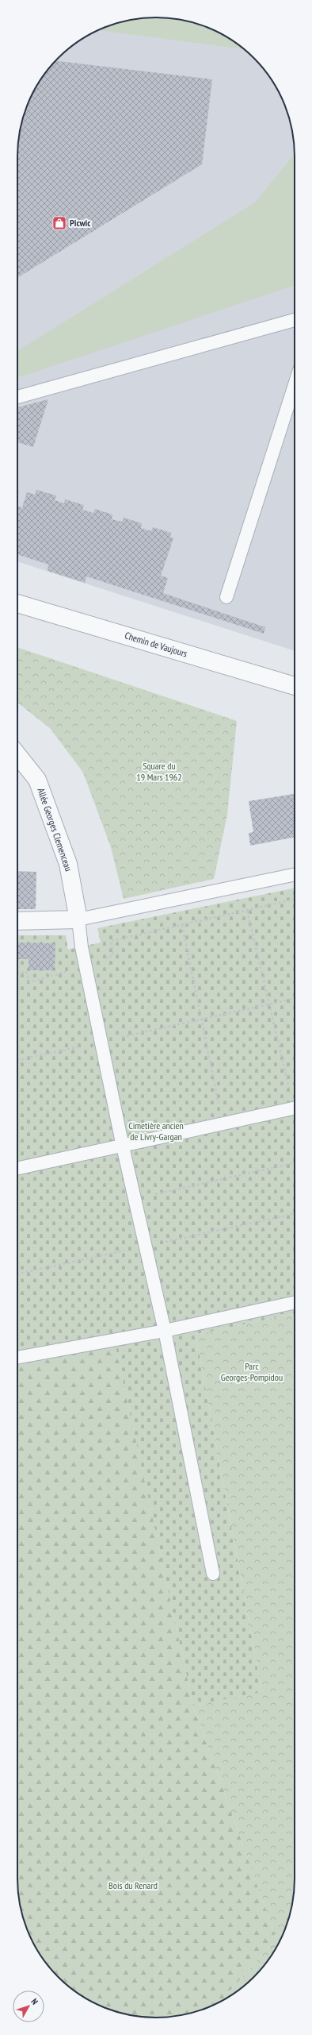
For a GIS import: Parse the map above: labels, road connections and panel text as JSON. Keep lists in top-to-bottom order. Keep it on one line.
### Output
{"streets":{"street":["Chemin de Vaujours","Allée Georges Clemenceau"]},"parks":["Square du 19 Mars 1962","Cimetière ancien de Livry-Gargan","Parc Georges-Pompidou","Bois du Renard"],"places":{"shop":["Picwic"]},"north":"top right"}
